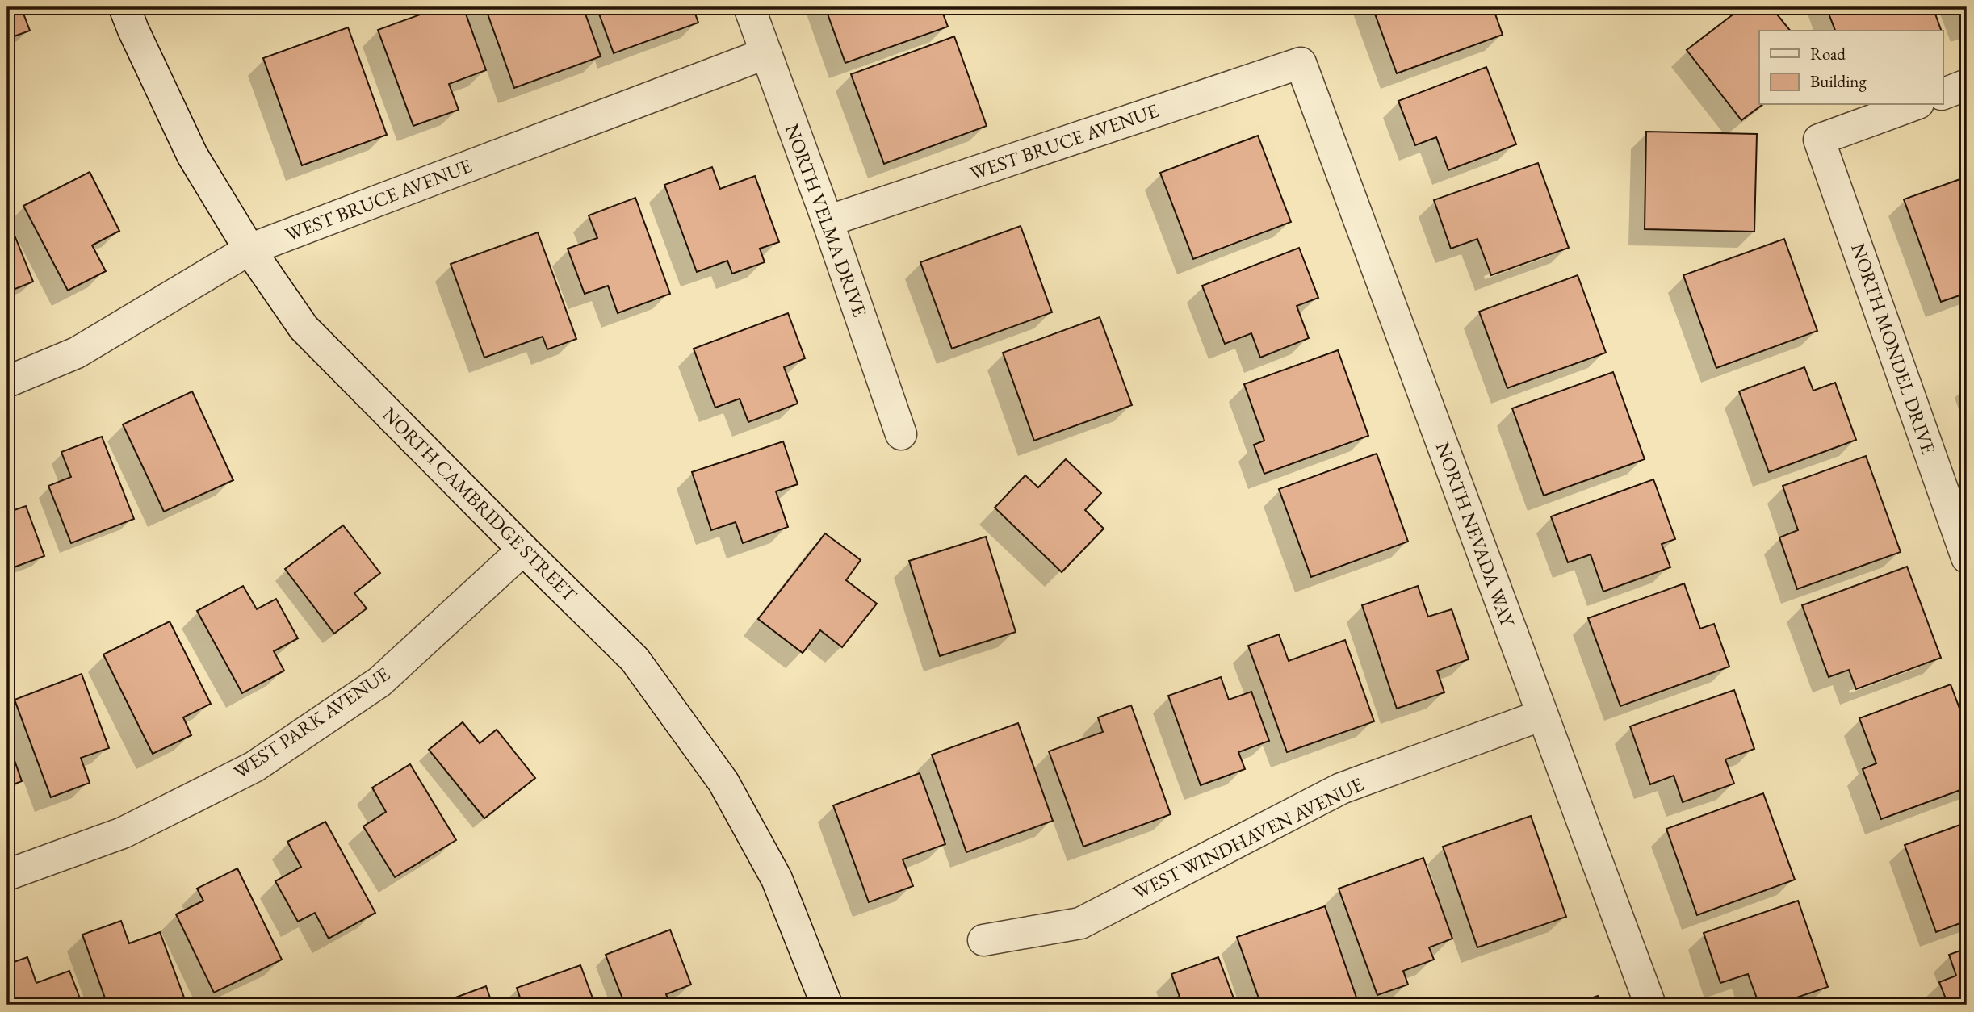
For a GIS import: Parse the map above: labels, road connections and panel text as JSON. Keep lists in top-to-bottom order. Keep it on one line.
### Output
{"streets":{"street":["WEST BRUCE AVENUE","NORTH VELMA DRIVE","NORTH MONDEL DRIVE","NORTH CAMBRIDGE STREET","NORTH NEVADA WAY","WEST PARK AVENUE","WEST WINDHAVEN AVENUE"]},"crossings":[["WEST BRUCE AVENUE","NORTH VELMA DRIVE"],["WEST BRUCE AVENUE","NORTH CAMBRIDGE STREET"],["WEST BRUCE AVENUE","NORTH NEVADA WAY"],["NORTH CAMBRIDGE STREET","WEST PARK AVENUE"],["NORTH NEVADA WAY","WEST WINDHAVEN AVENUE"]],"legend":["Road","Building"]}
